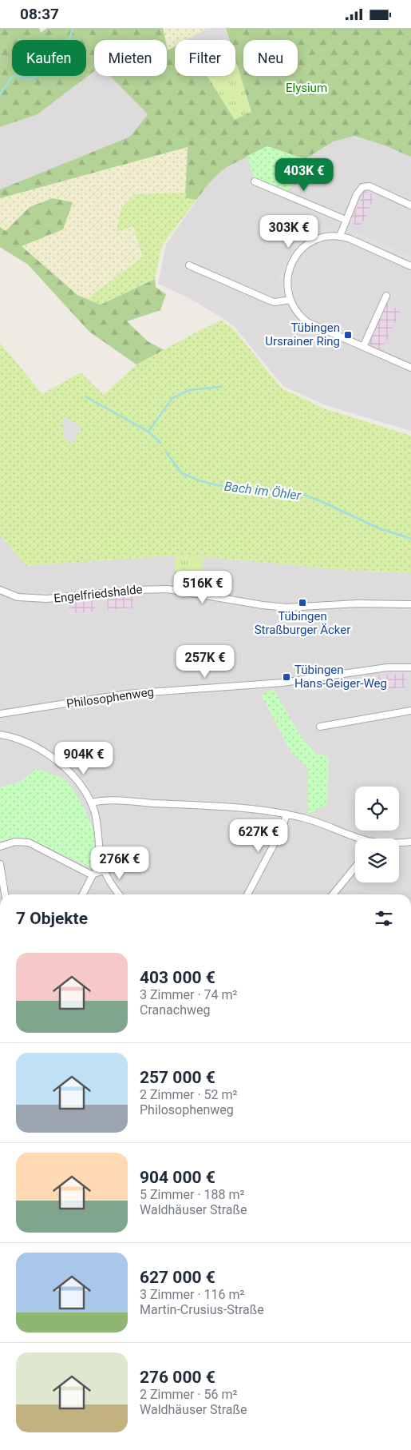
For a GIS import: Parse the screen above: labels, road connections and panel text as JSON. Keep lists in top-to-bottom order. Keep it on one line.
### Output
{"streets":{"street":["Engelfriedshalde","Philosophenweg"]},"water":["Bach im Öhler"],"parks":["Elysium"],"places":{"transit":["Tübingen Ursrainer Ring","Tübingen Straßburger Äcker","Tübingen Hans-Geiger-Weg"]},"page":{"status":"08:37","chip":["Kaufen","Mieten","Filter","Neu"],"price":["403K €","303K €","516K €","257K €","904K €","627K €","276K €"],"heading":"7 Objekte","list":[{"name":"403 000 €","note":"3 Zimmer · 74 m² · Cranachweg"},{"name":"257 000 €","note":"2 Zimmer · 52 m² · Philosophenweg"},{"name":"904 000 €","note":"5 Zimmer · 188 m² · Waldhäuser Straße"},{"name":"627 000 €","note":"3 Zimmer · 116 m² · Martin-Crusius-Straße"},{"name":"276 000 €","note":"2 Zimmer · 56 m² · Waldhäuser Straße"}]}}
